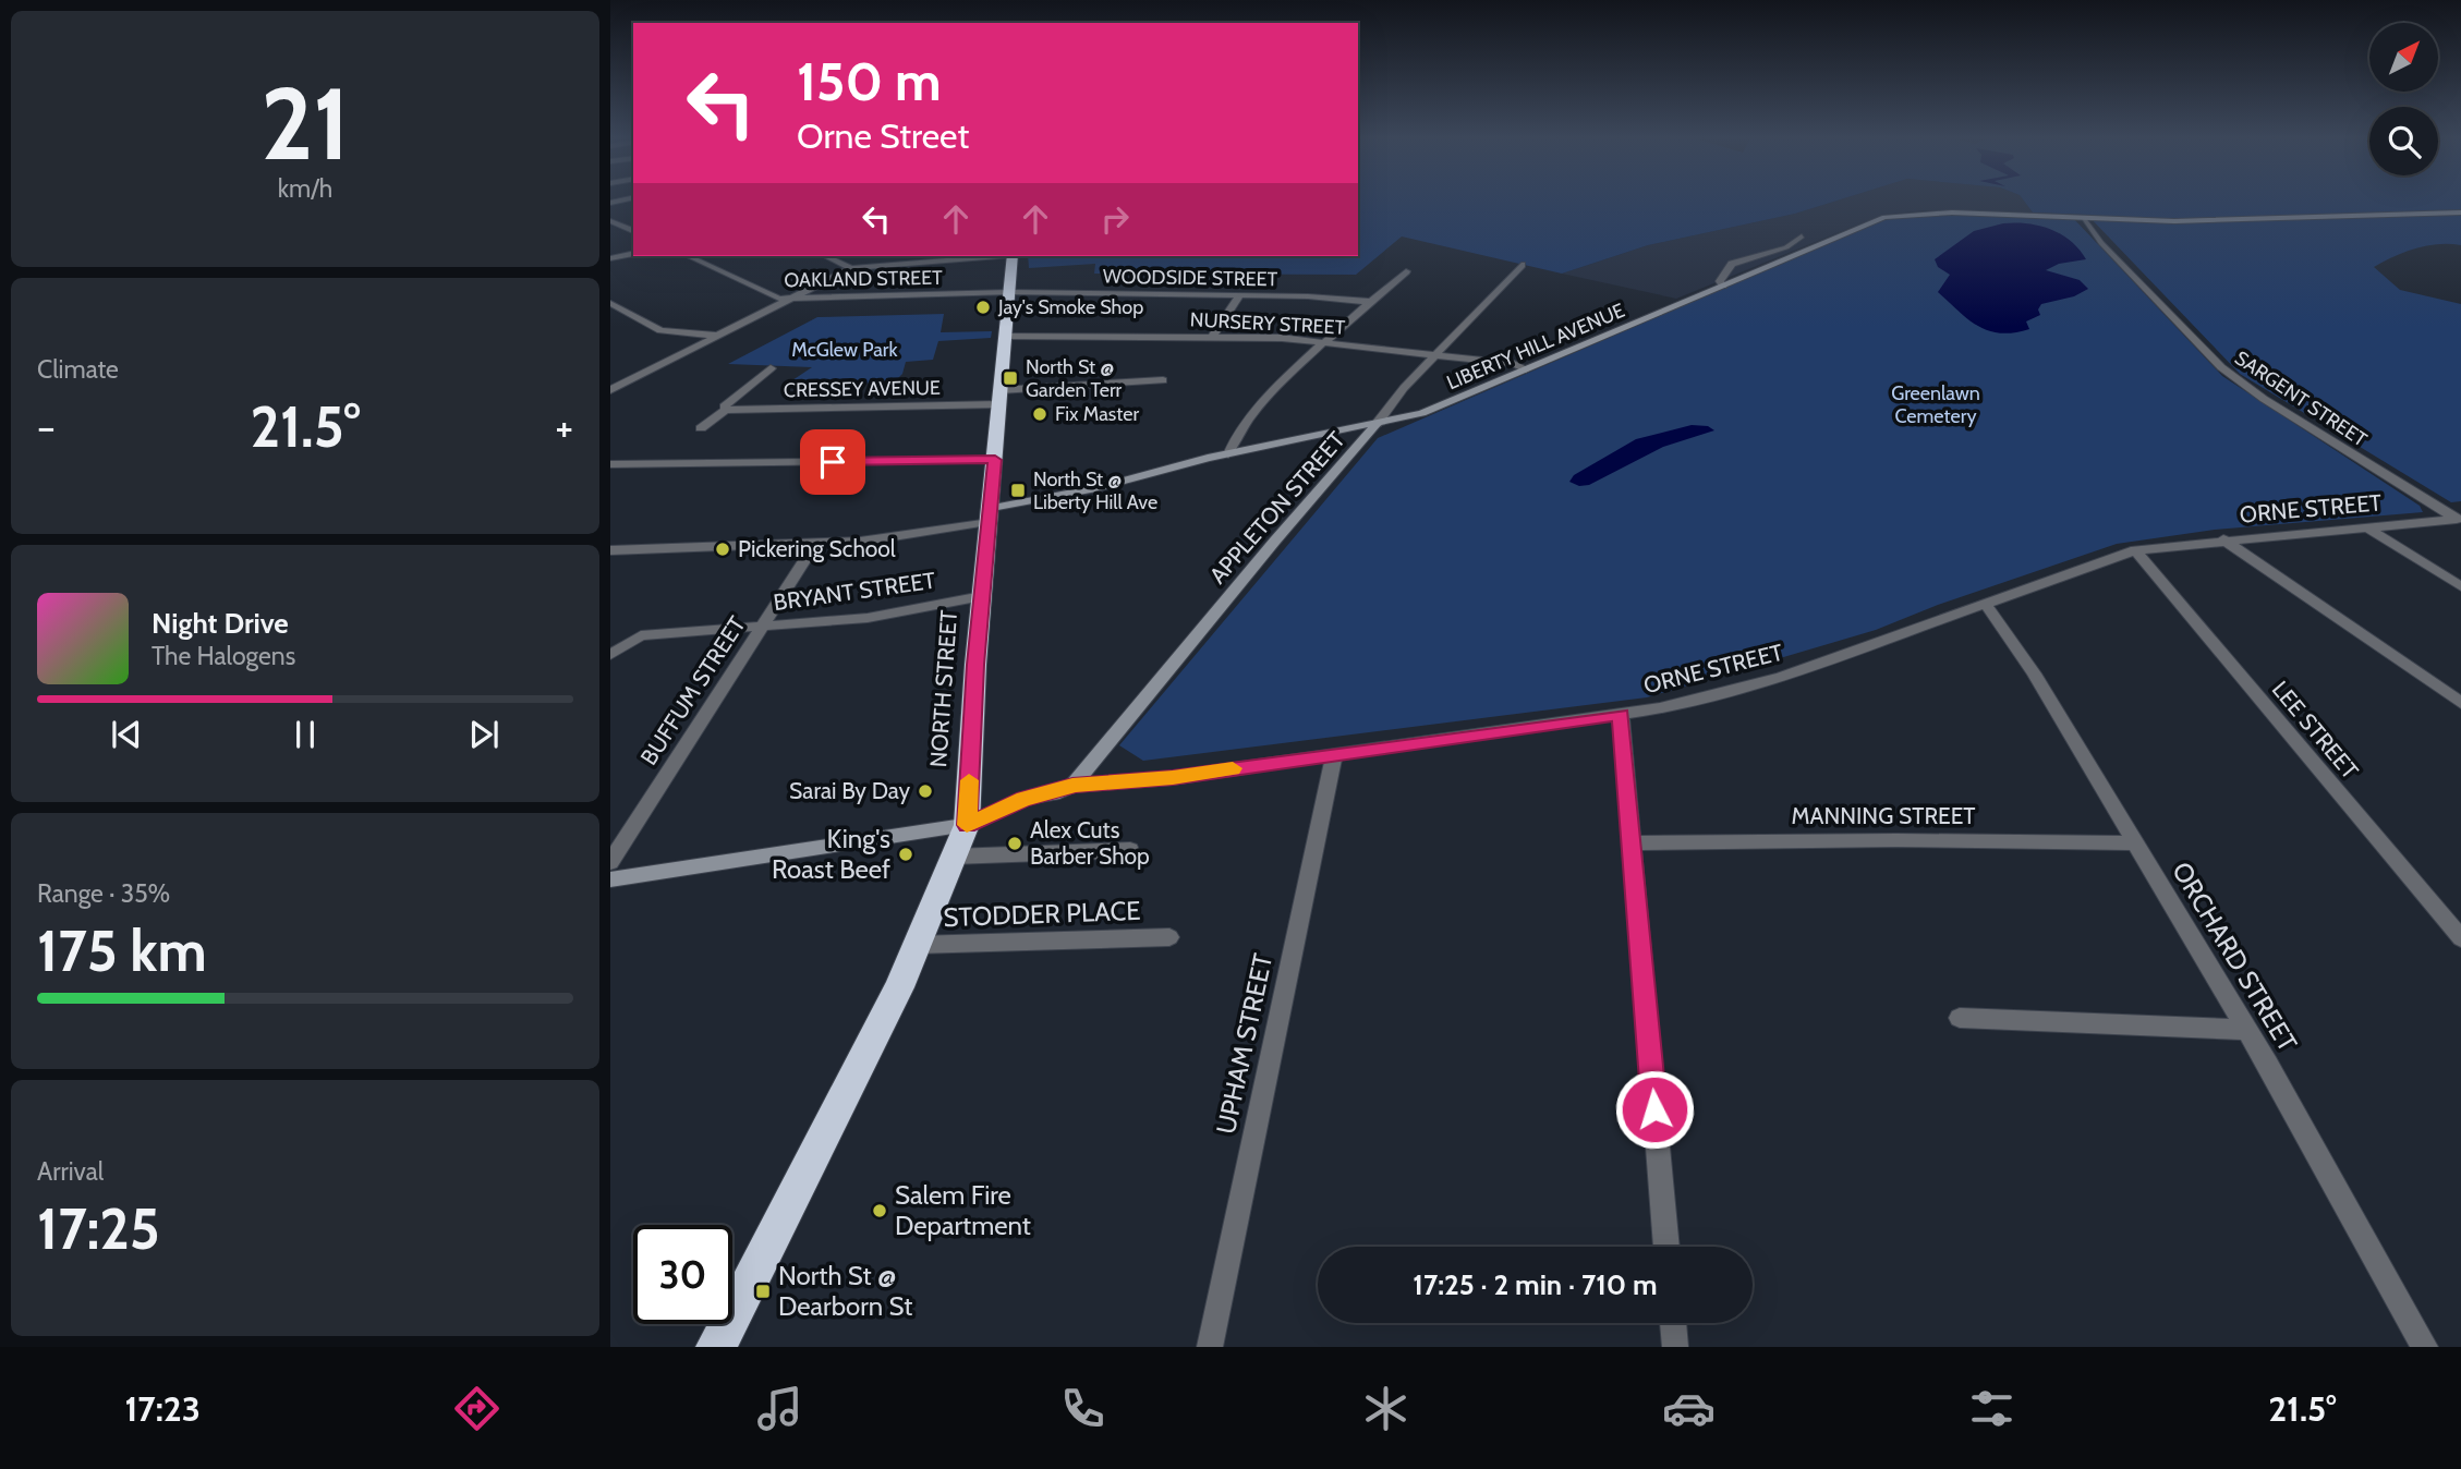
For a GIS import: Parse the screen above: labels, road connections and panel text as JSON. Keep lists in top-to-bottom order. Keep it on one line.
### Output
{"streets":{"highway":["NORTH STREET"],"main road":["LIBERTY HILL AVENUE","APPLETON STREET","ORNE STREET"],"street":["WOODSIDE STREET","OAKLAND STREET","NURSERY STREET","CRESSEY AVENUE","SARGENT STREET","BRYANT STREET","BUFFUM STREET","LEE STREET","MANNING STREET","STODDER PLACE","ORCHARD STREET","UPHAM STREET"]},"crossings":[["WOODSIDE STREET","OAKLAND STREET"],["WOODSIDE STREET","NORTH STREET"],["OAKLAND STREET","NORTH STREET"],["NURSERY STREET","LIBERTY HILL AVENUE"],["NURSERY STREET","APPLETON STREET"],["NURSERY STREET","NORTH STREET"],["LIBERTY HILL AVENUE","SARGENT STREET"],["LIBERTY HILL AVENUE","APPLETON STREET"],["LIBERTY HILL AVENUE","NORTH STREET"],["CRESSEY AVENUE","NORTH STREET"],["SARGENT STREET","ORNE STREET"],["APPLETON STREET","ORNE STREET"],["ORNE STREET","NORTH STREET"],["ORNE STREET","LEE STREET"],["ORNE STREET","ORCHARD STREET"],["ORNE STREET","UPHAM STREET"],["BRYANT STREET","NORTH STREET"],["BRYANT STREET","BUFFUM STREET"],["NORTH STREET","STODDER PLACE"],["MANNING STREET","ORCHARD STREET"]],"parks":["McGlew Park","Greenlawn Cemetery"],"places":{"other":["Jay's Smoke Shop","Fix Master","Pickering School","Sarai By Day","Alex Cuts Barber Shop","King's Roast Beef","Salem Fire Department"],"transit":["North St @ Garden Terr","North St @ Liberty Hill Ave","North St @ Dearborn St"]},"north":"top right","page":{"tile":[["21","km/h"],"Climate",["Range · 35%","175 km"],["Arrival","17:25"]],"turn":["150 m","Orne Street"],"heat":["−","21.5°","+"],"song":["Night Drive","The Halogens"],"limit":"30","trip":"17:25 · 2 min · 710 m","tabs":["17:23","21.5°"]}}
